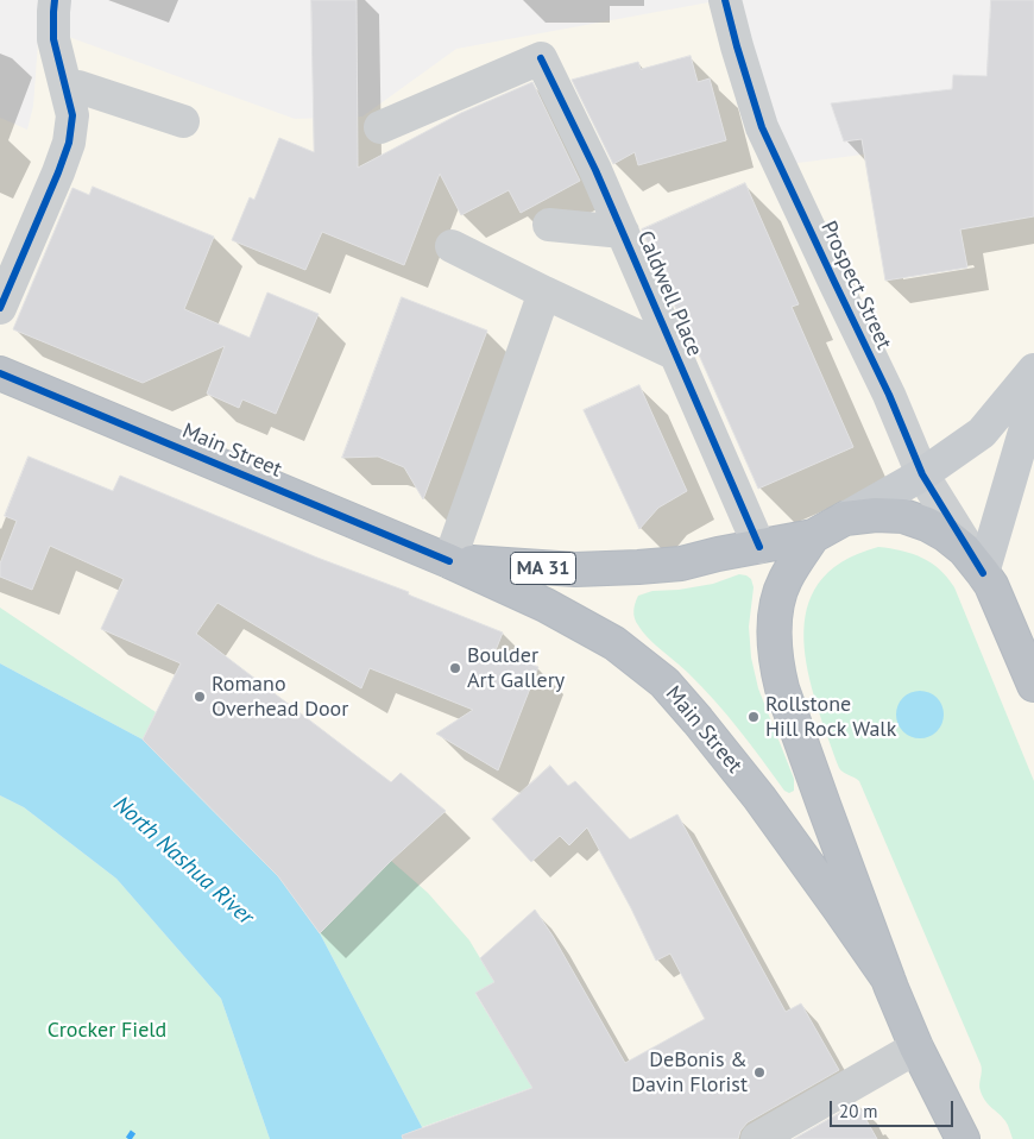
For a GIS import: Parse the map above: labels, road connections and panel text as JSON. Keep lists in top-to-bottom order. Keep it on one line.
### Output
{"streets":{"highway":["Main Street","MA 31"],"street":["Prospect Street","Caldwell Place"]},"crossings":[["Prospect Street","Main Street"],["Caldwell Place","Main Street"]],"water":["North Nashua River"],"parks":["Crocker Field"],"places":["Boulder Art Gallery","Romano Overhead Door","Rollstone Hill Rock Walk","DeBonis & Davin Florist"],"scale_bar":"20 m"}
